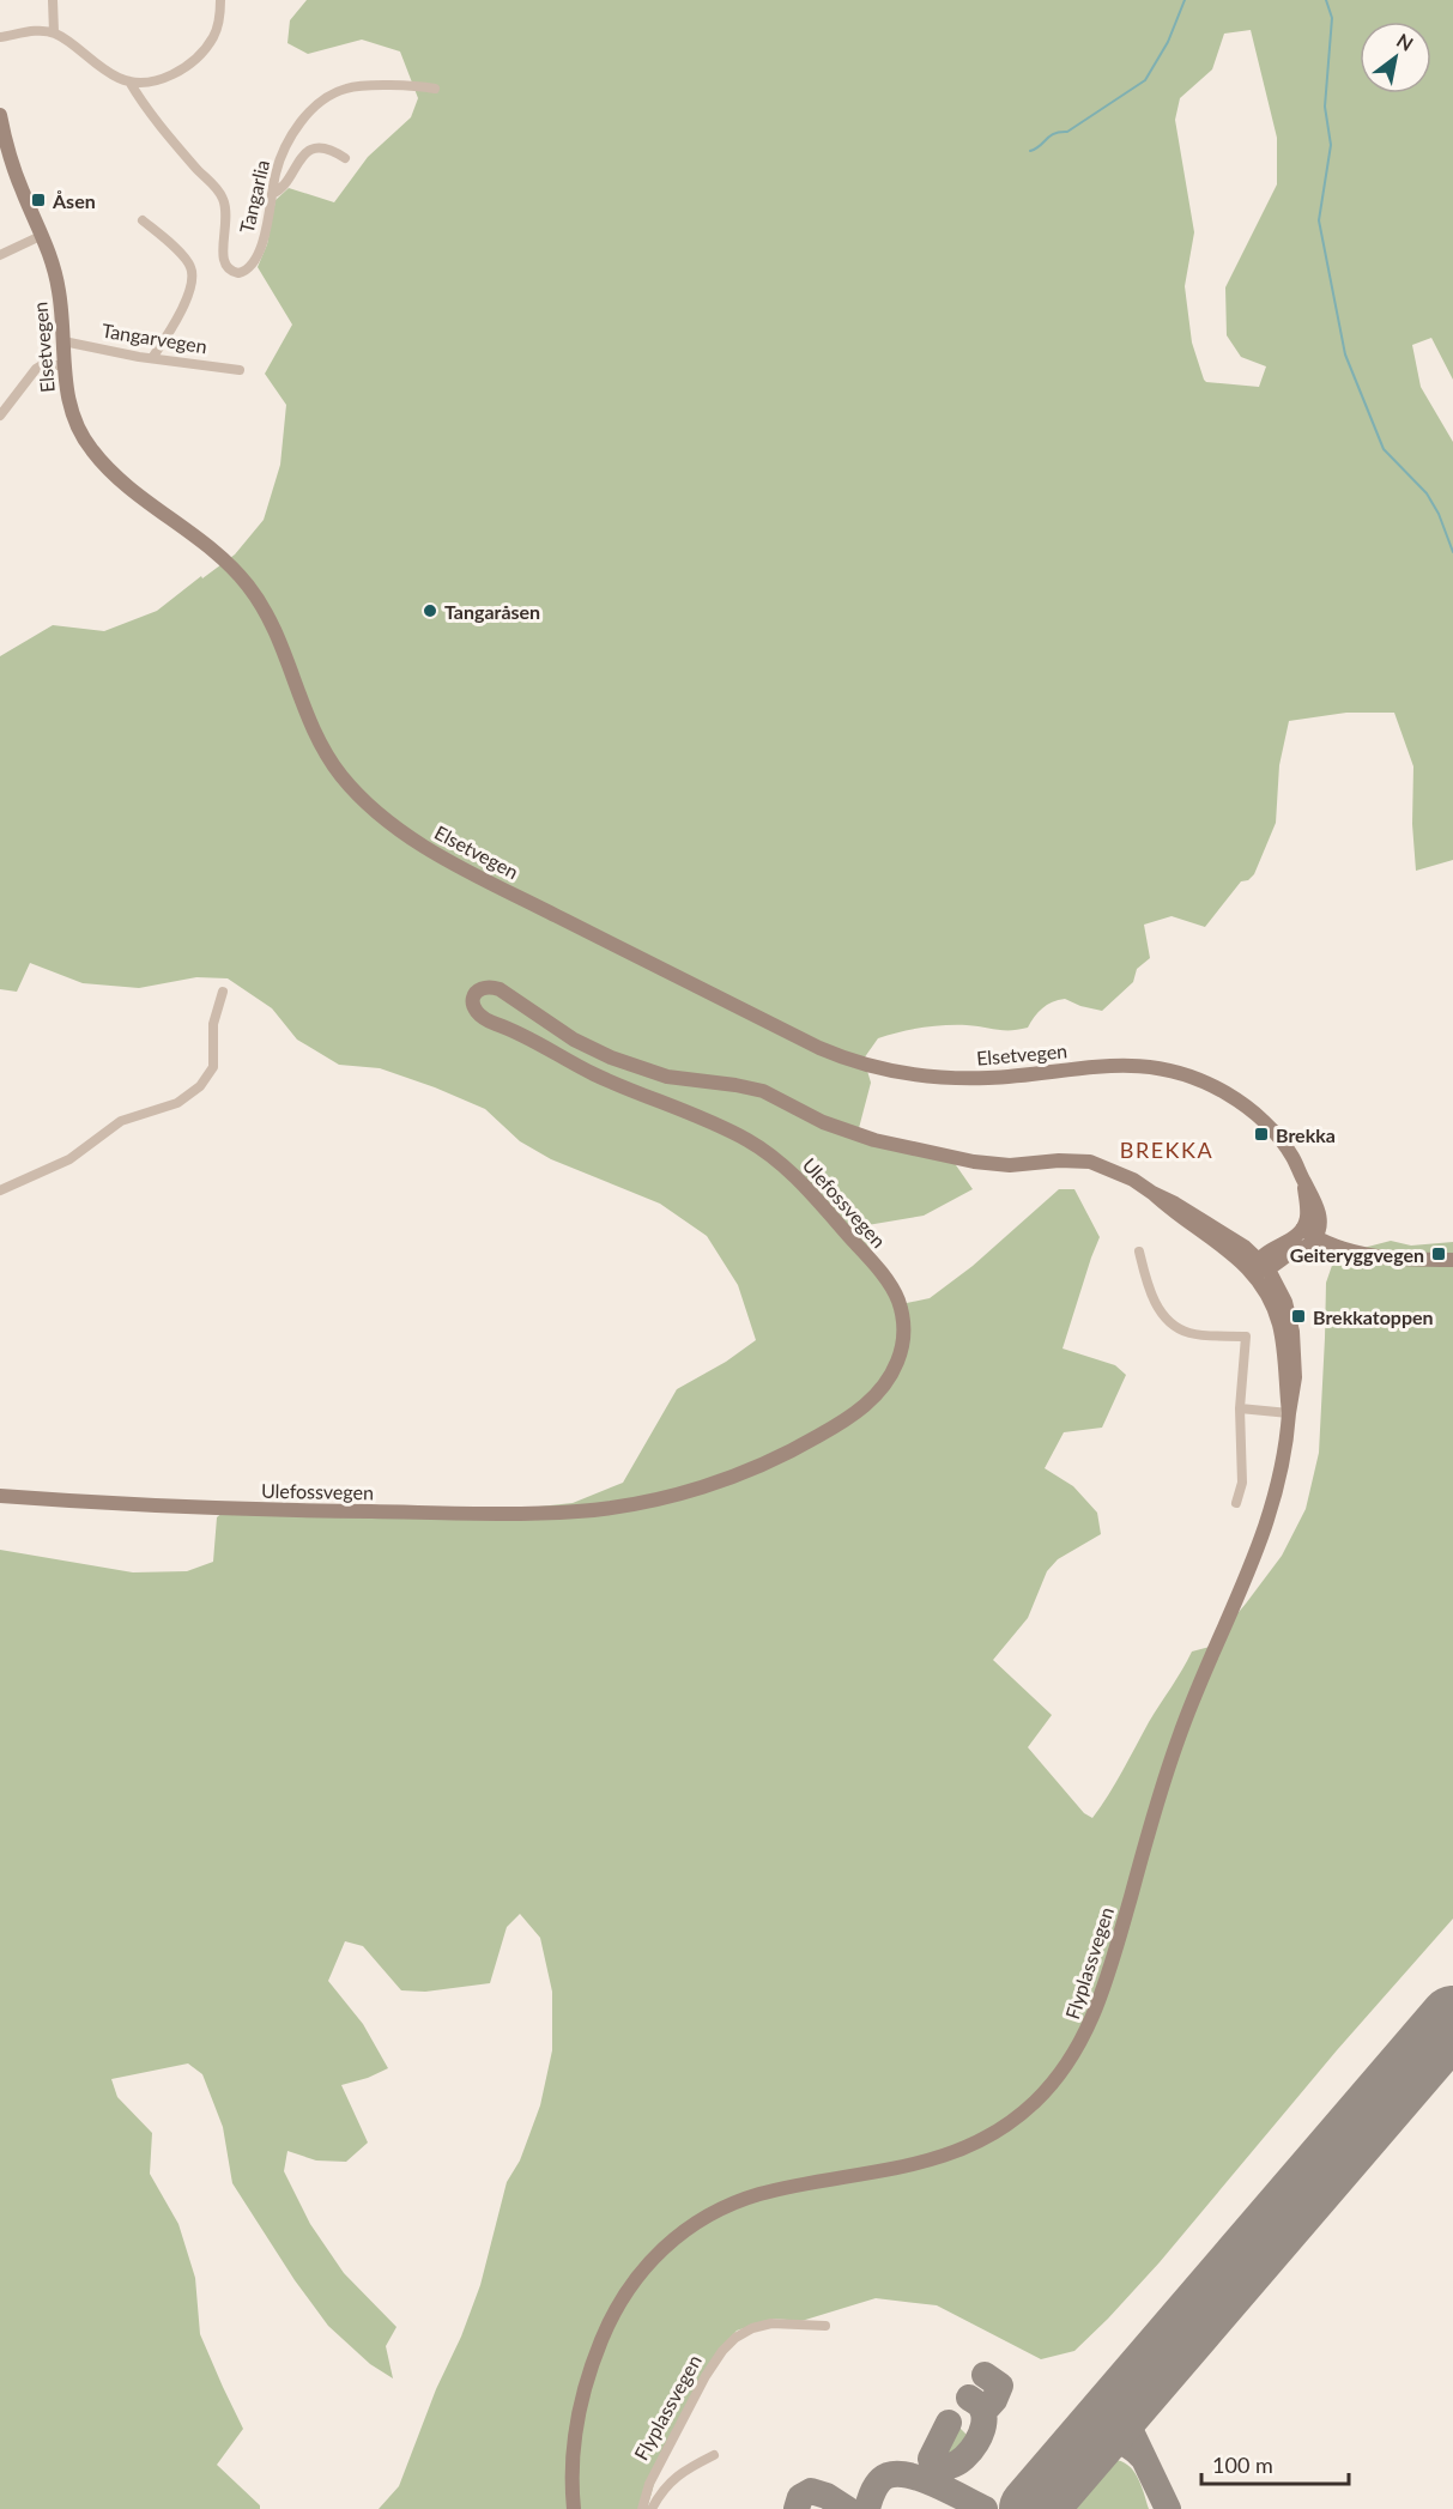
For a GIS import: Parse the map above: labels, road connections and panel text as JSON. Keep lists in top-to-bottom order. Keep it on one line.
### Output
{"streets":{"main road":["Elsetvegen","Ulefossvegen","Flyplassvegen"],"street":["Tangarlia","Tangarvegen"]},"crossings":[["Tangarvegen","Elsetvegen"],["Ulefossvegen","Flyplassvegen"]],"districts":["BREKKA"],"places":{"transit":["Åsen","Brekka","Geiteryggvegen","Brekkatoppen"],"other":["Tangaråsen"]},"scale_bar":"100 m","north":"top right"}
